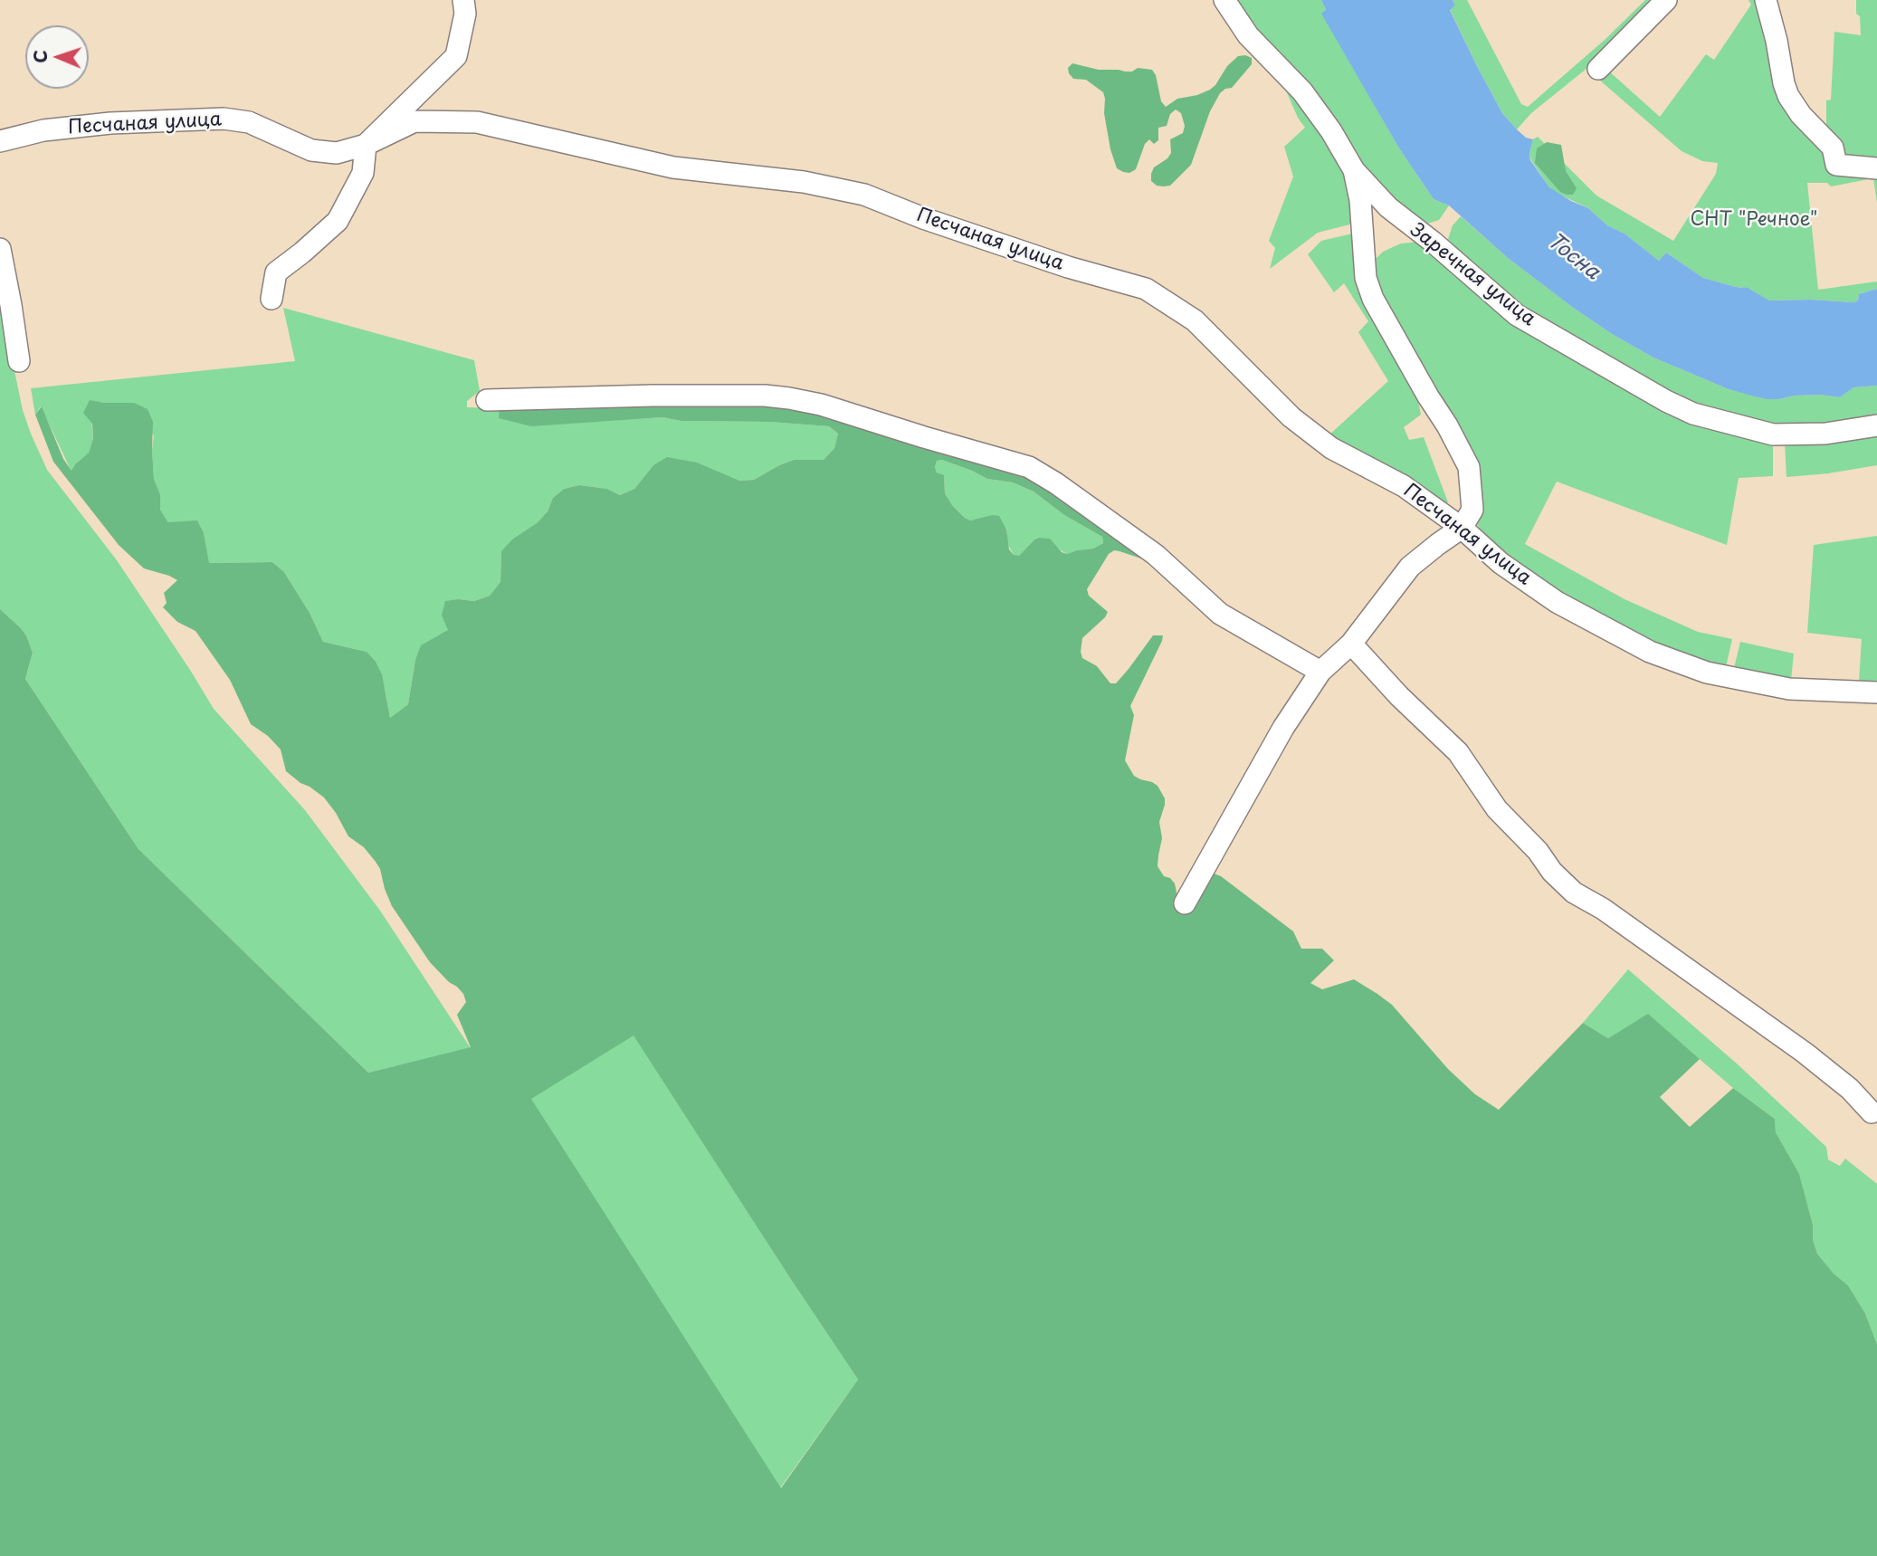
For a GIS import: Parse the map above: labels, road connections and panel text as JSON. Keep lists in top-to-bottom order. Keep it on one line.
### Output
{"streets":{"street":["Песчаная улица","Заречная улица"]},"water":["Тосна"],"parks":["СНТ \"Речное\""],"north":"left"}
